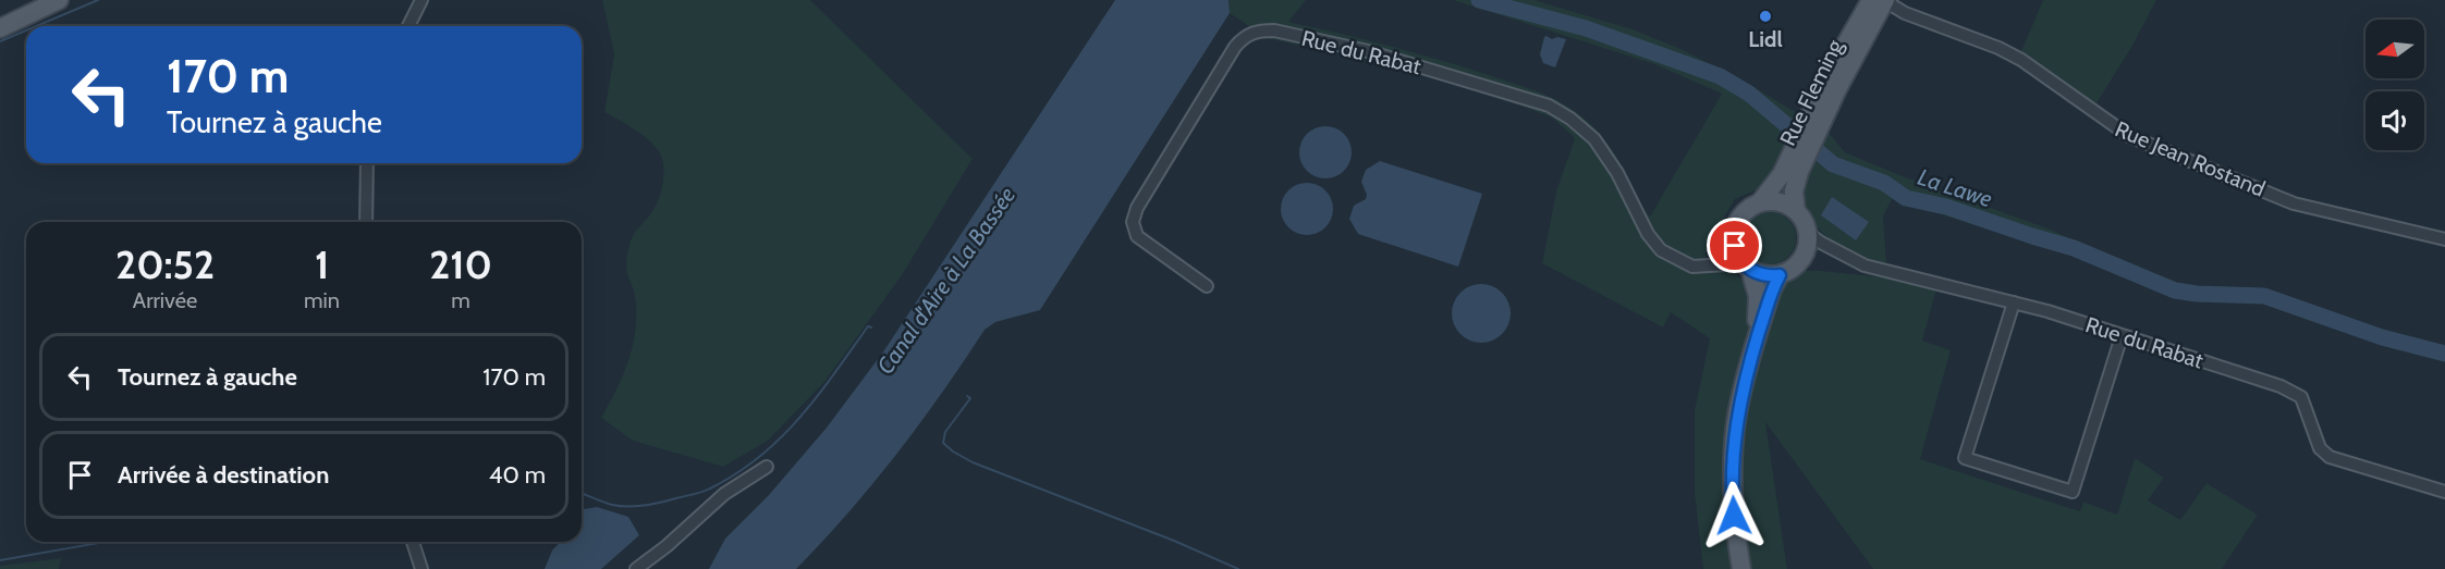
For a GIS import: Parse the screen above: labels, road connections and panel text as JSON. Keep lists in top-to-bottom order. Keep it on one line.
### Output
{"streets":{"main road":["Rue Fleming"],"street":["Rue du Rabat","Rue Jean Rostand"]},"crossings":[["Rue du Rabat","Rue Fleming"],["Rue Fleming","Rue Jean Rostand"]],"water":["La Lawe","Canal d'Aire à La Bassée"],"places":["Lidl"],"north":"left","page":{"turn":["170 m","Tournez à gauche"],"eta":["20:52","Arrivée","1","min","210","m"],"list":[{"name":"Tournez à gauche","value":"170 m"},{"name":"Arrivée à destination","value":"40 m"}]}}
